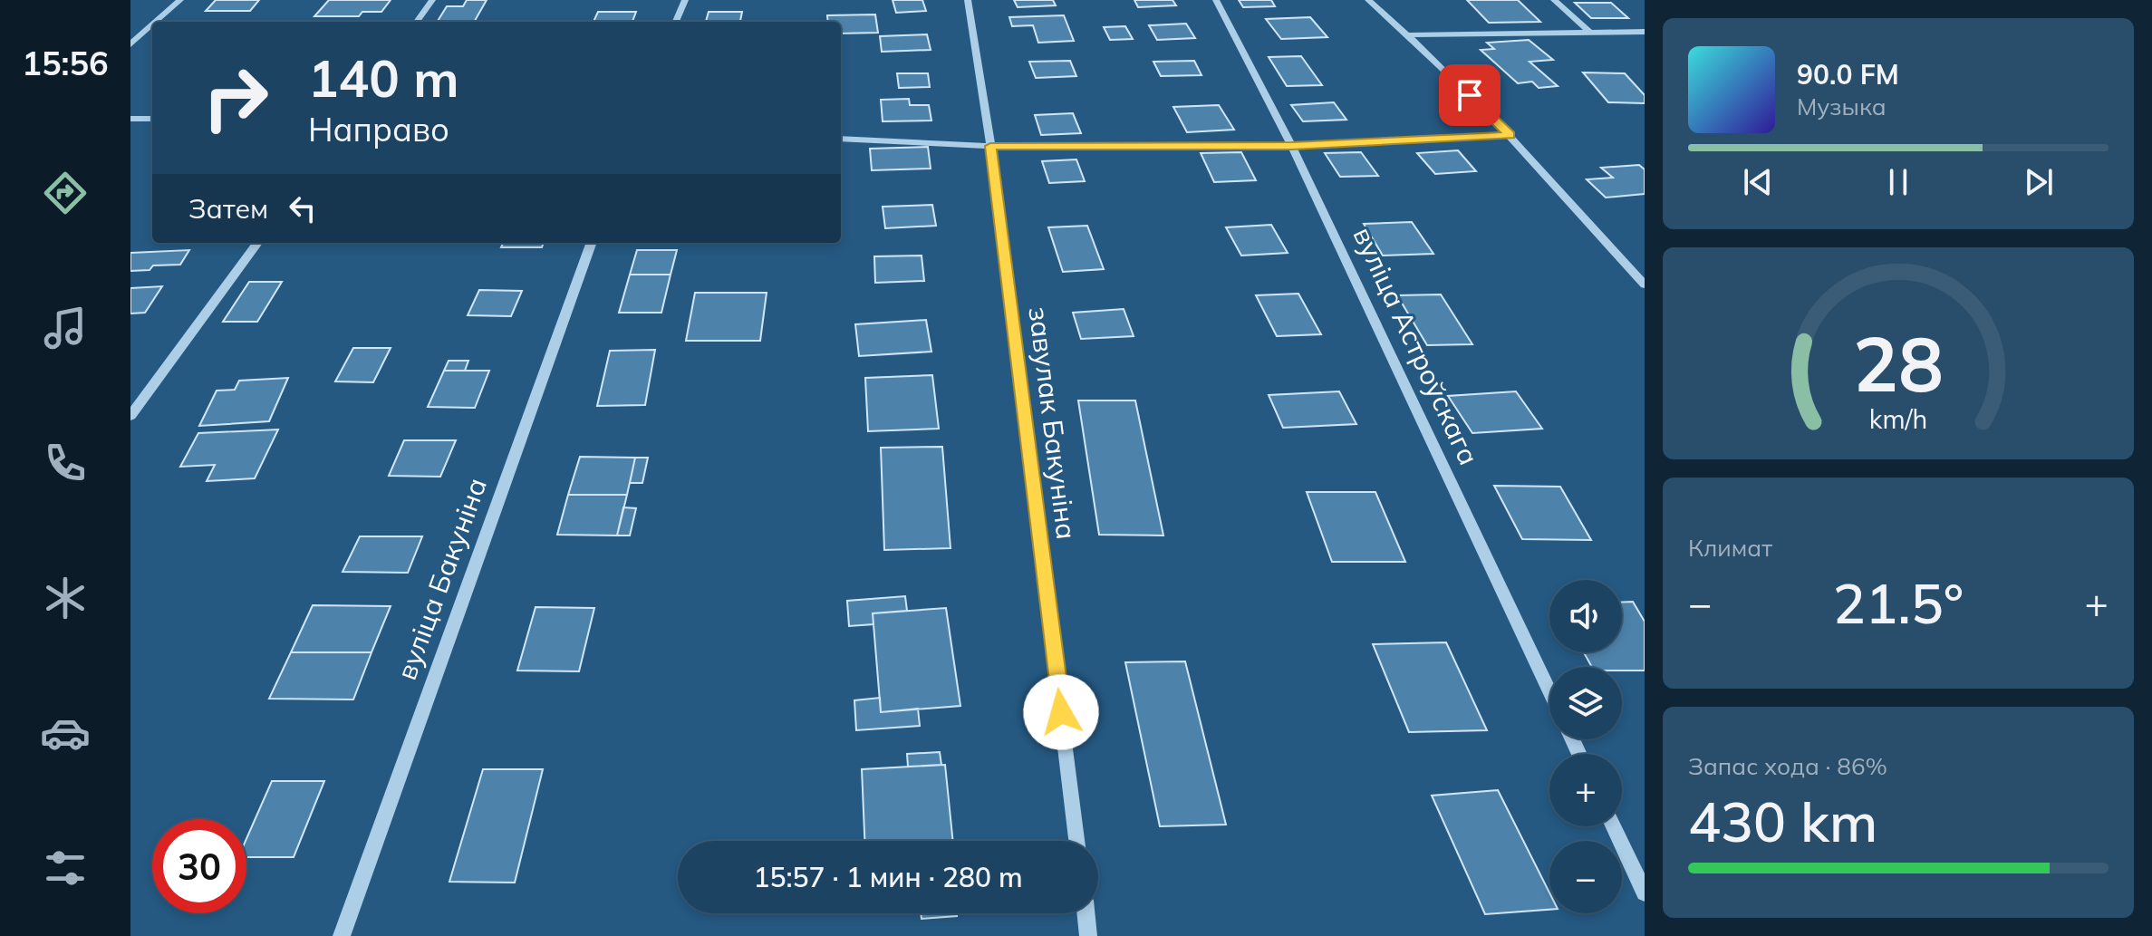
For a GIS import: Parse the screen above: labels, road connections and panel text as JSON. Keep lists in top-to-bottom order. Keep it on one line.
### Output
{"streets":{"street":["вуліца Астроўскага","завулак Бакуніна","вуліца Бакуніна"]},"page":{"tabs":"15:56","turn":["140 m","Направо"],"song":["90.0 FM","Музыка"],"then":"Затем","tile":["Климат",["Запас хода · 86%","430 km"]],"heat":["−","21.5°","+"],"map_buttons":["+","−"],"limit":"30","trip":"15:57 · 1 мин · 280 m","gauge":["28","km/h"]}}
